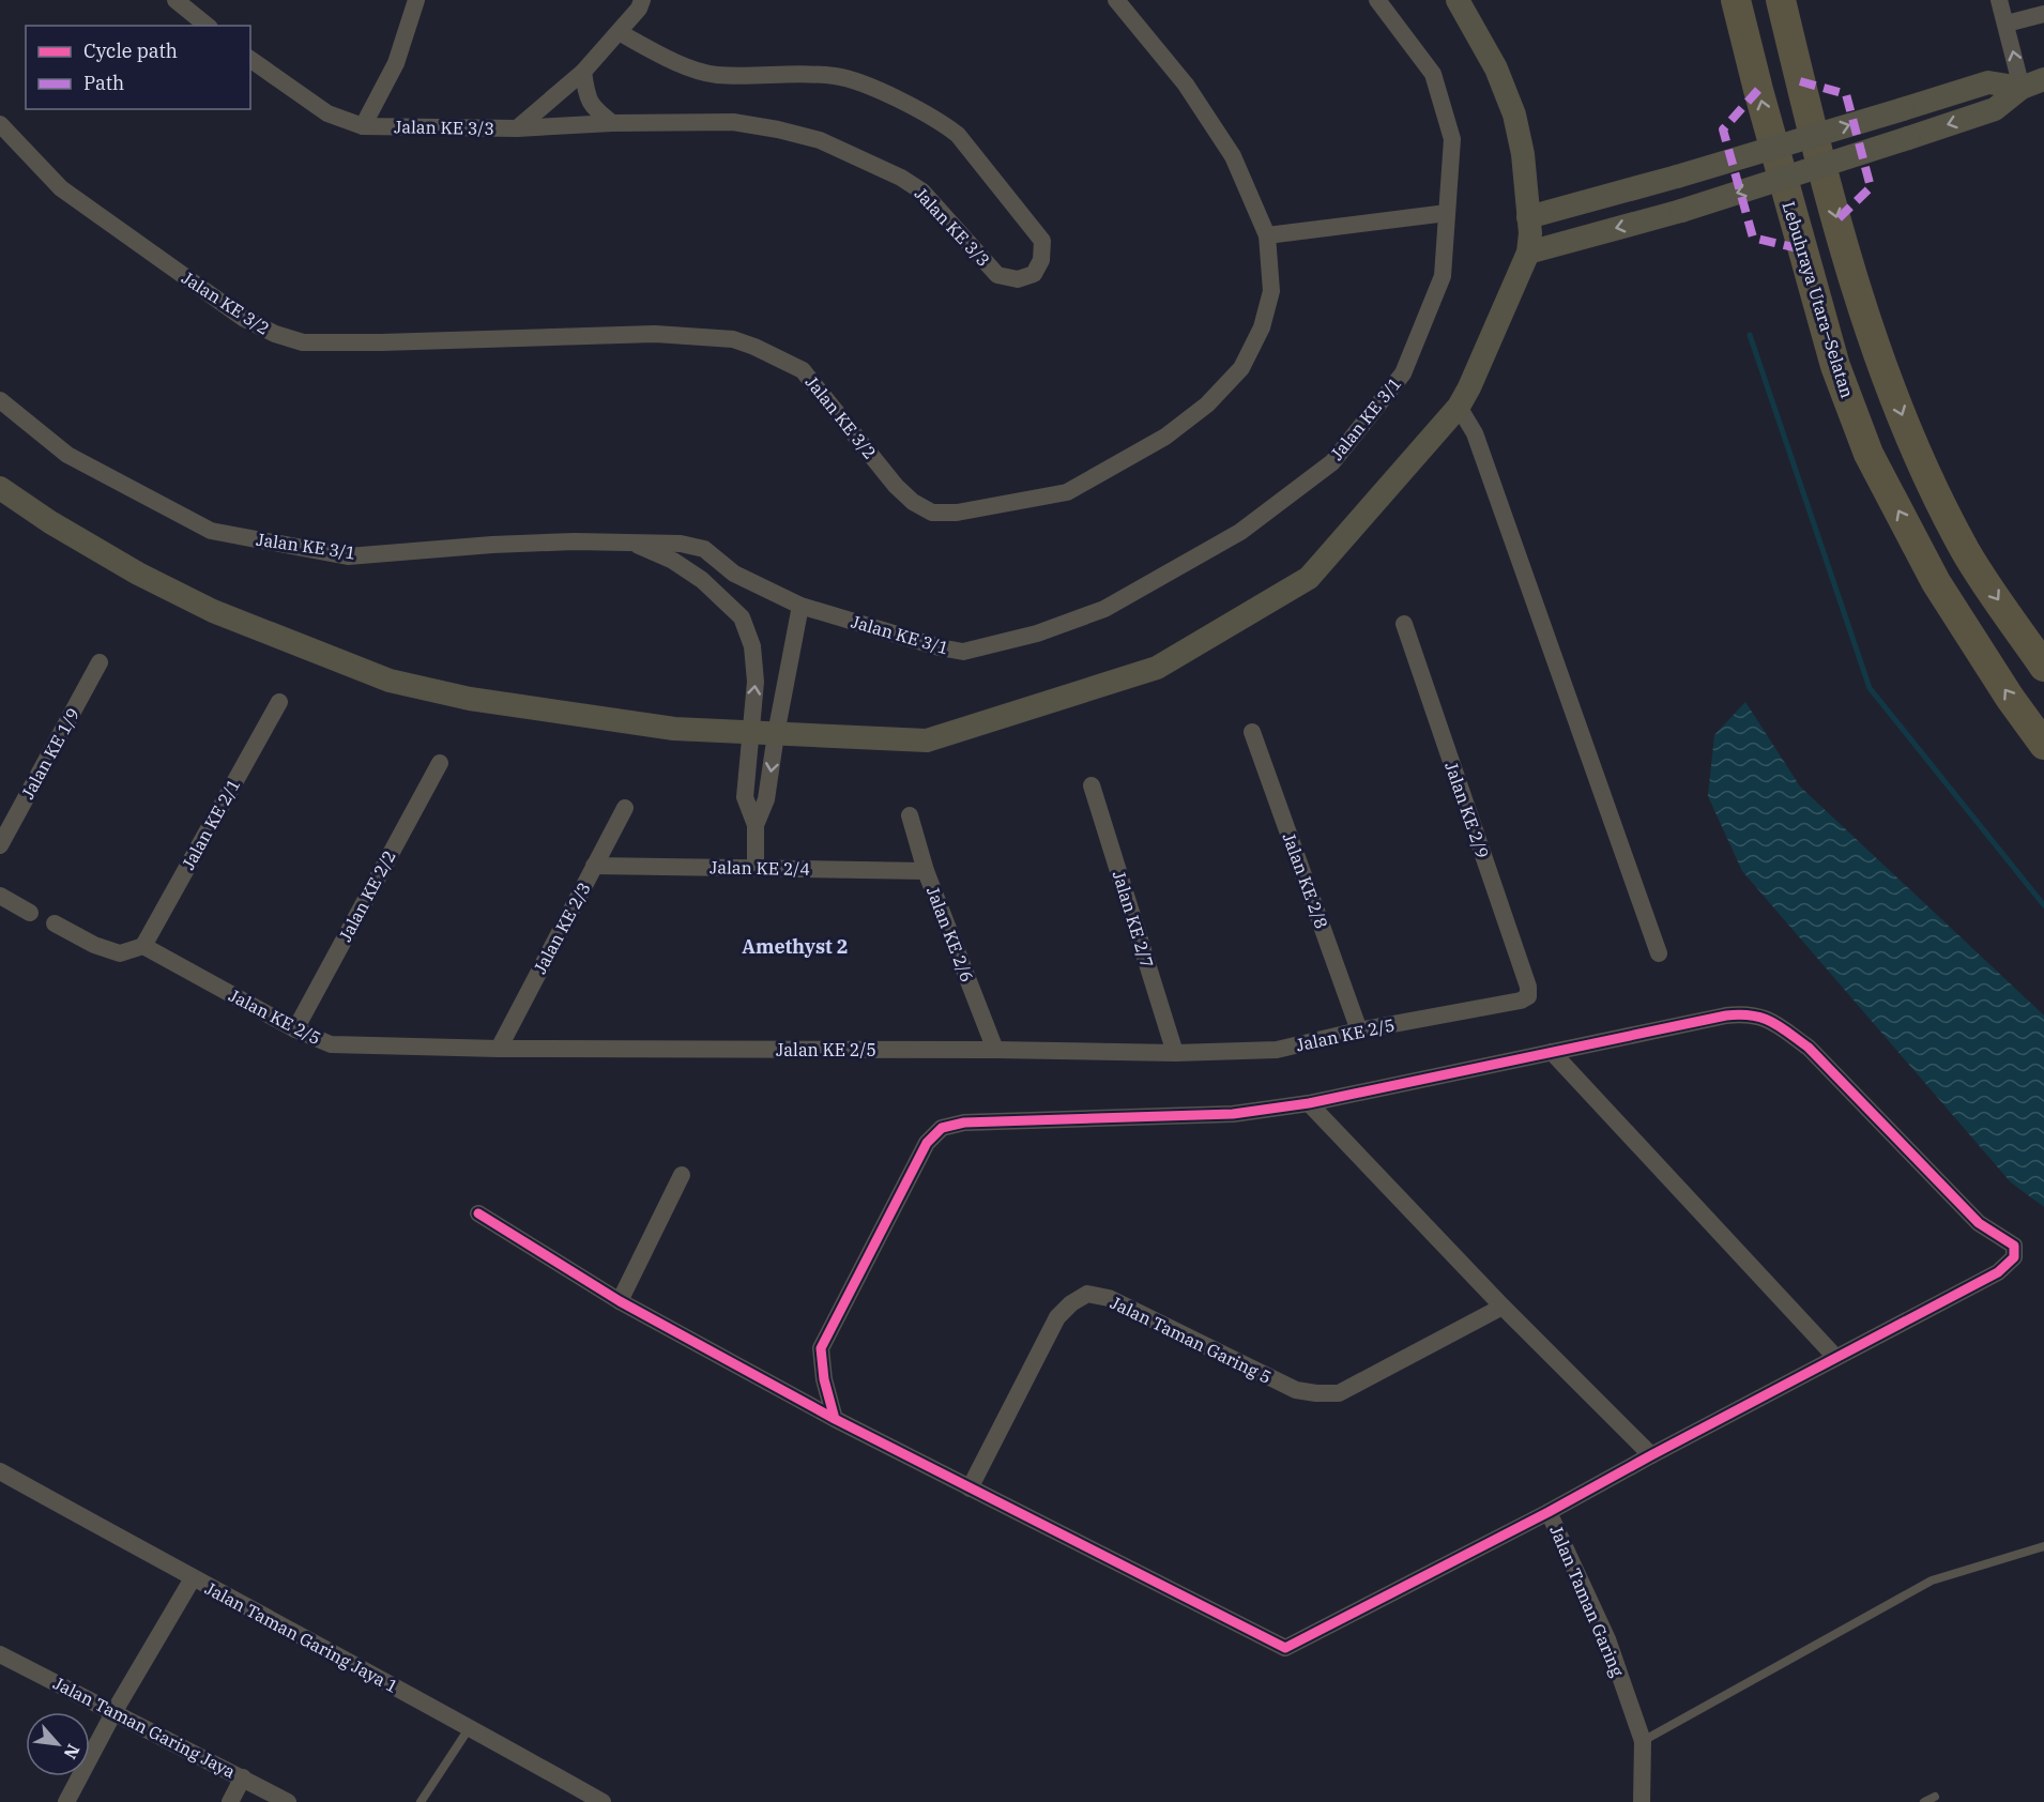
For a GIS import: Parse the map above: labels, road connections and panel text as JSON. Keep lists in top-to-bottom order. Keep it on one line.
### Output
{"streets":{"highway":["Lebuhraya Utara–Selatan"],"street":["Jalan KE 3/3","Jalan KE 3/2","Jalan KE 3/1","Jalan KE 1/9","Jalan KE 2/9","Jalan KE 2/1","Jalan KE 2/4","Jalan KE 2/8","Jalan KE 2/2","Jalan KE 2/7","Jalan KE 2/3","Jalan KE 2/6","Jalan KE 2/5","Jalan Taman Garing 5","Jalan Taman Garing","Jalan Taman Garing Jaya 1","Jalan Taman Garing Jaya"]},"crossings":[["Jalan KE 2/9","Jalan KE 2/5"],["Jalan KE 2/1","Jalan KE 2/5"],["Jalan KE 2/4","Jalan KE 2/3"],["Jalan KE 2/4","Jalan KE 2/6"],["Jalan KE 2/8","Jalan KE 2/5"],["Jalan KE 2/2","Jalan KE 2/5"],["Jalan KE 2/7","Jalan KE 2/5"],["Jalan KE 2/3","Jalan KE 2/5"],["Jalan KE 2/6","Jalan KE 2/5"]],"districts":["Amethyst 2"],"legend":["Cycle path","Path"],"north":"bottom right"}
